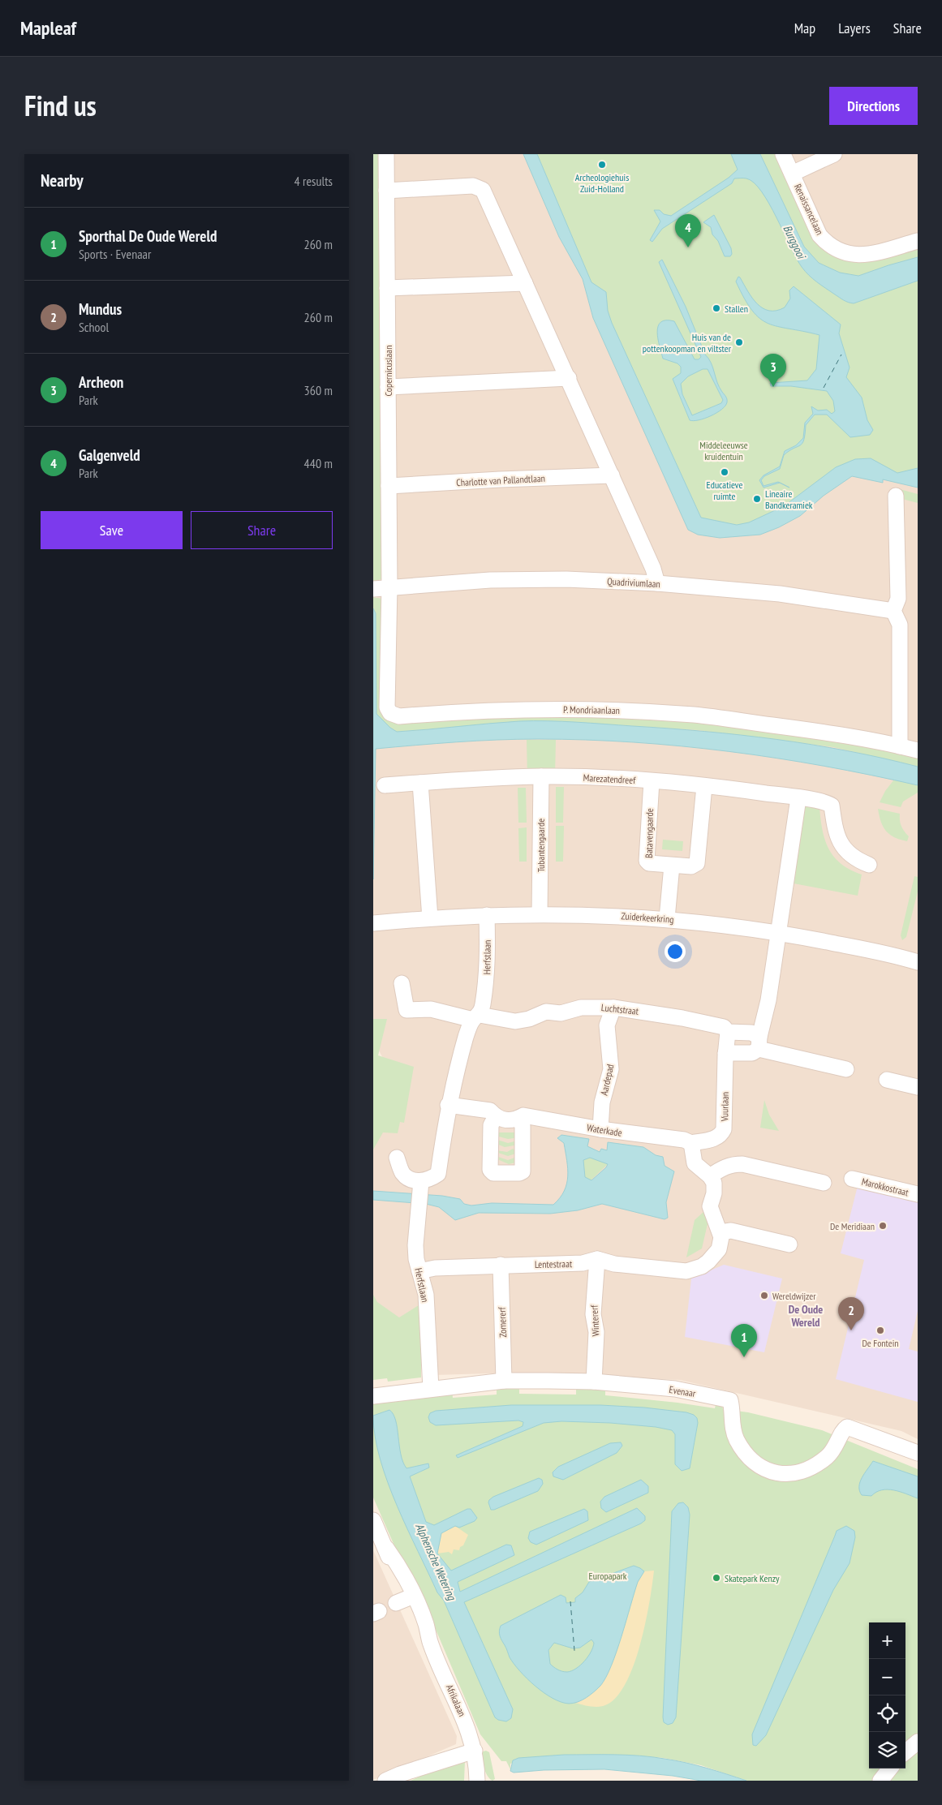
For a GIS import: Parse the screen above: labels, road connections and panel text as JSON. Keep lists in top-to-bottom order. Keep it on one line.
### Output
{"streets":{"street":["Renaissancelaan","Copernicuslaan","Charlotte van Pallandtlaan","Quadriviumlaan","P. Mondriaanlaan","Marezatendreef","Batavengaarde","Tubantengaarde","Zuiderkeerkring","Herfstlaan","Luchtstraat","Aardepad","Vuurlaan","Waterkade","Marokkostraat","Lentestraat","Wintererf","Zomererf","Evenaar","Afrikalaan"]},"crossings":[["Copernicuslaan","Charlotte van Pallandtlaan"],["Copernicuslaan","Quadriviumlaan"],["Copernicuslaan","P. Mondriaanlaan"],["Quadriviumlaan","P. Mondriaanlaan"],["Marezatendreef","Batavengaarde"],["Marezatendreef","Tubantengaarde"],["Tubantengaarde","Zuiderkeerkring"],["Zuiderkeerkring","Herfstlaan"],["Herfstlaan","Luchtstraat"],["Herfstlaan","Waterkade"],["Herfstlaan","Lentestraat"],["Herfstlaan","Evenaar"],["Luchtstraat","Aardepad"],["Luchtstraat","Vuurlaan"],["Aardepad","Waterkade"],["Vuurlaan","Waterkade"],["Lentestraat","Wintererf"],["Lentestraat","Zomererf"],["Wintererf","Evenaar"],["Zomererf","Evenaar"]],"districts":["De Oude Wereld"],"water":["Burggooi","Alphensche Wetering"],"parks":["Middeleeuwse kruidentuin","Europapark"],"places":["Archeologiehuis Zuid-Holland","Stallen","Huis van de pottenkoopman en viltster","Educatieve ruimte","Lineaire Bandkeramiek","De Meridiaan","Wereldwijzer","De Fontein","Skatepark Kenzy"],"page":{"header":"Mapleaf","nav":["Map","Layers","Share"],"title":"Find us","buttons":["Directions",["Save","Share"]],"heading":["Nearby","4 results"],"list":[{"mark":"1","name":"Sporthal De Oude Wereld","note":"Sports · Evenaar","value":"260 m"},{"mark":"2","name":"Mundus","note":"School","value":"260 m"},{"mark":"3","name":"Archeon","note":"Park","value":"360 m"},{"mark":"4","name":"Galgenveld","note":"Park","value":"440 m"}],"pins":["4","3","2","1"],"map_buttons":["+","−"]}}
